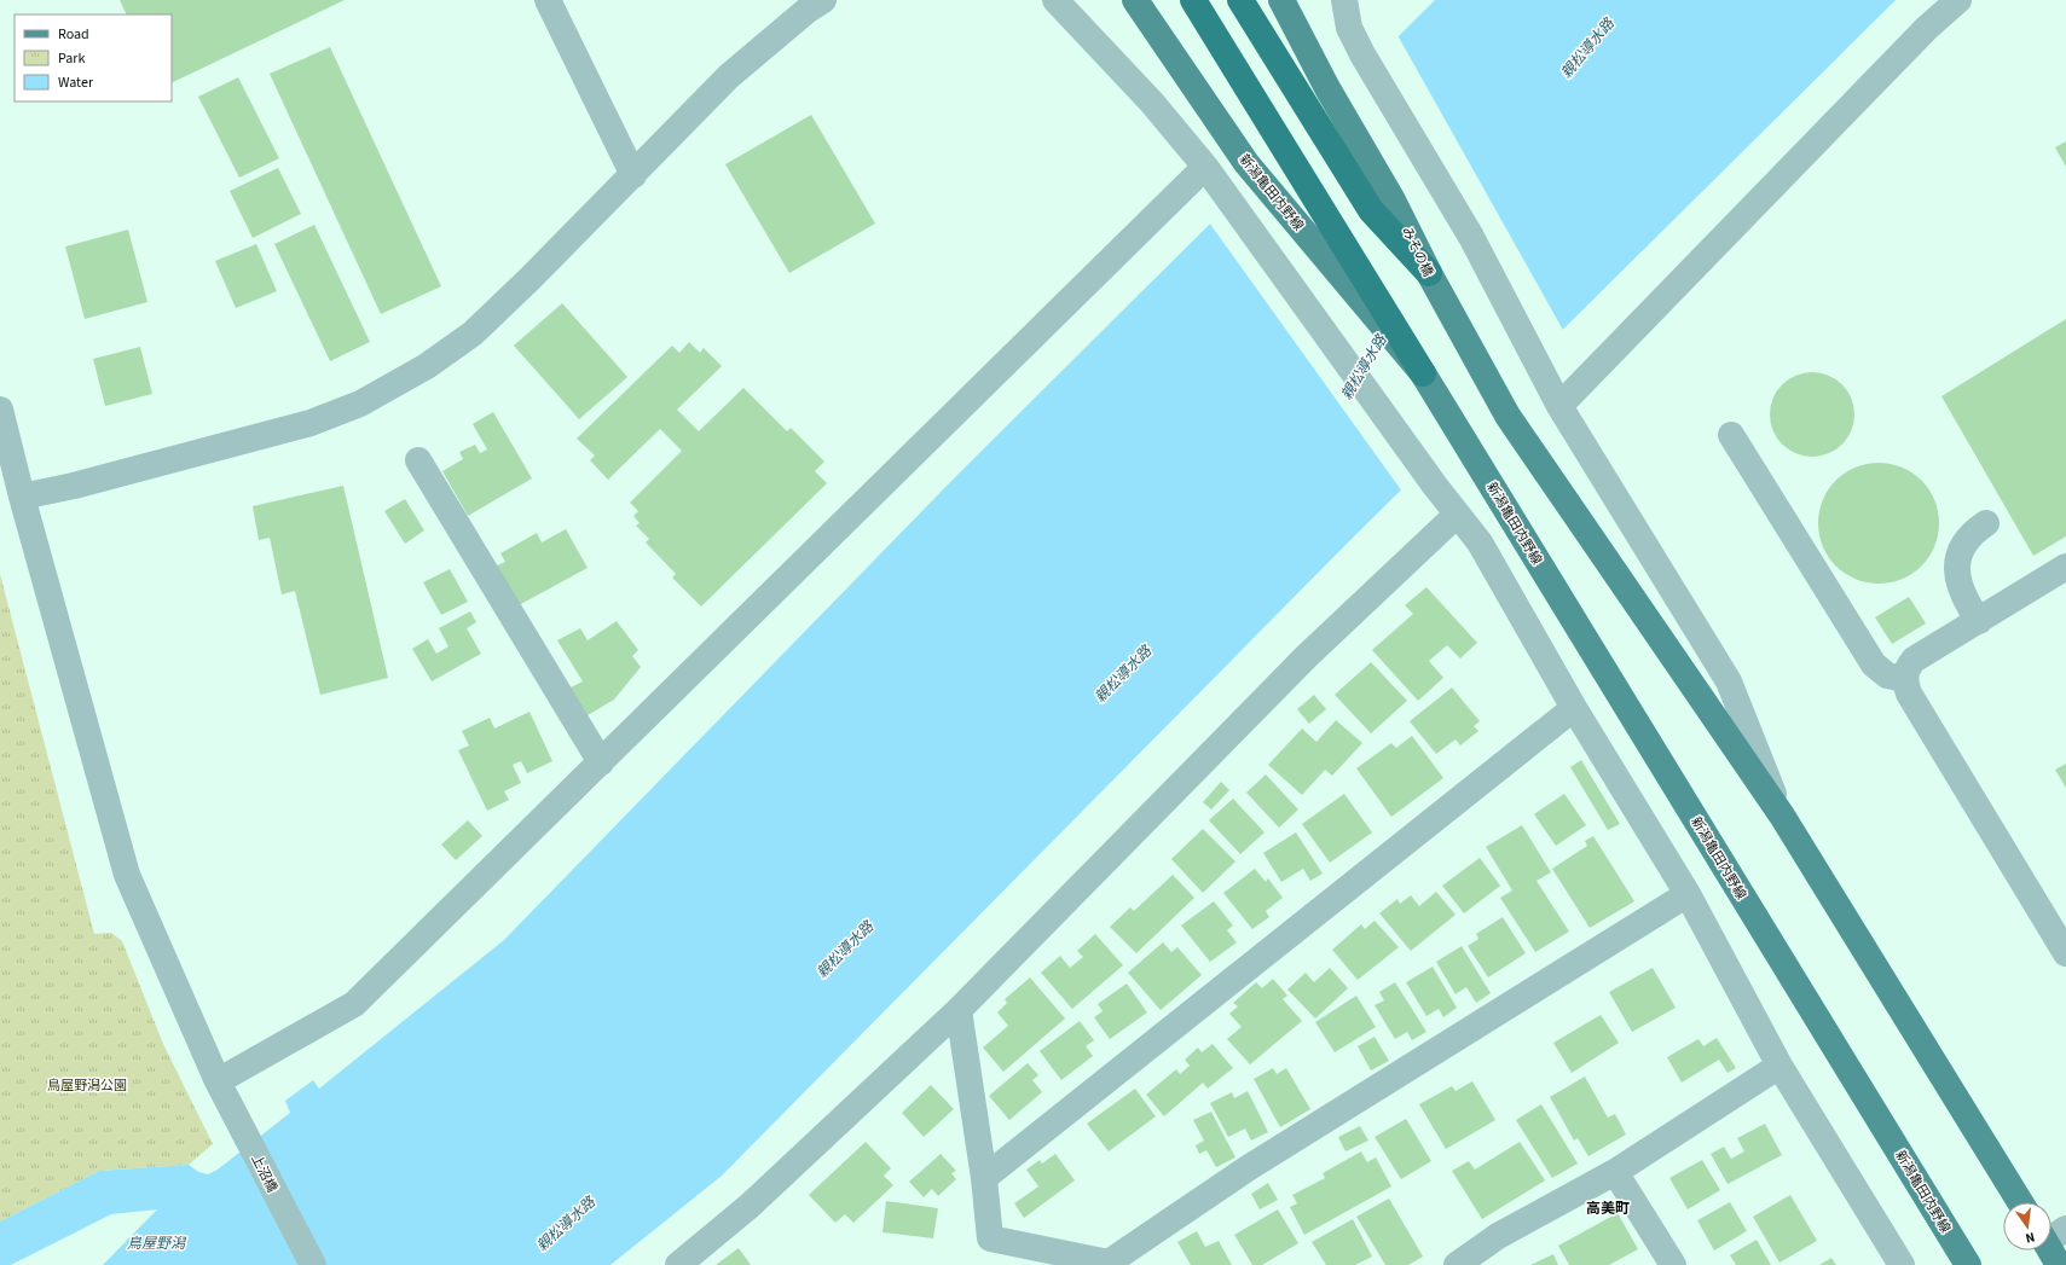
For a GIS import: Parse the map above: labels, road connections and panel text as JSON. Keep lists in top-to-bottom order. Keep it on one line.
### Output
{"streets":{"main road":["新潟亀田内野線","みその橋"],"street":["上沼橋"]},"districts":["高美町"],"water":["親松導水路","鳥屋野潟"],"parks":["鳥屋野潟公園"],"legend":["Road","Park","Water"],"north":"bottom"}
